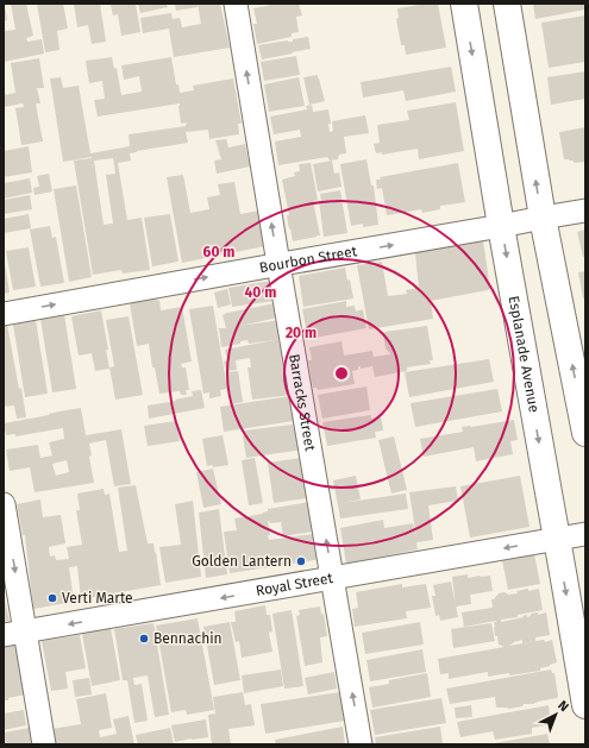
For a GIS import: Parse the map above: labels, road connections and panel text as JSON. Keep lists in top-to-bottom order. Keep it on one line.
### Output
{"streets":{"street":["Bourbon Street","Esplanade Avenue","Barracks Street","Royal Street"]},"crossings":[["Bourbon Street","Esplanade Avenue"],["Bourbon Street","Barracks Street"],["Esplanade Avenue","Royal Street"],["Barracks Street","Royal Street"]],"one_way":["Bourbon Street","Barracks Street","Royal Street"],"places":["Golden Lantern","Verti Marte","Bennachin"],"north":"top right","rings":["60 m","40 m","20 m"]}
